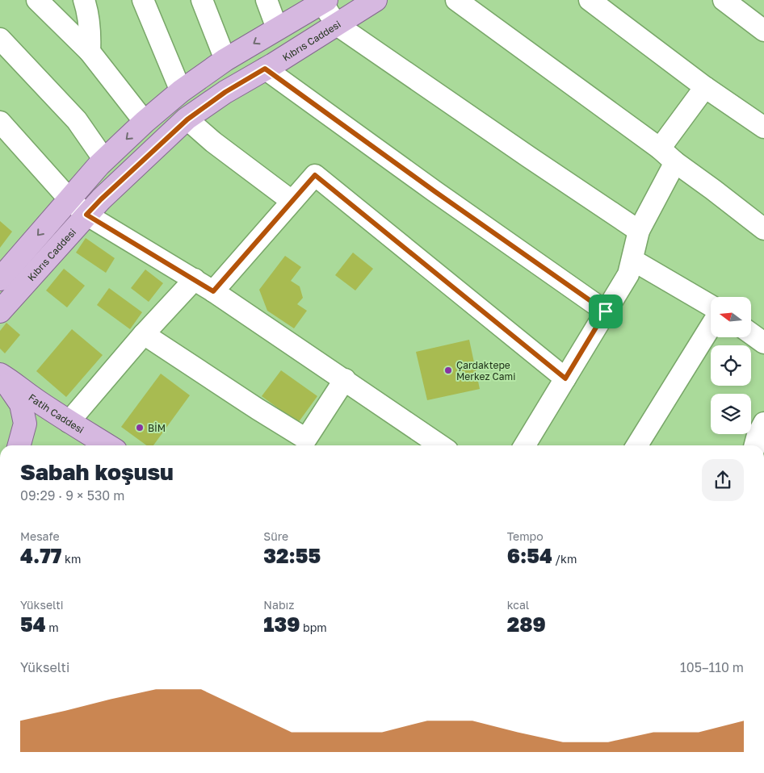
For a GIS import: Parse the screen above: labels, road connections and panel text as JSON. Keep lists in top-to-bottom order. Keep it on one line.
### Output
{"streets":{"main road":["Kıbrıs Caddesi","Fatih Caddesi"]},"places":["Çardaktepe Merkez Cami","BİM"],"north":"left","page":{"heading":["Sabah koşusu","09:29 · 9 × 530 m"],"stats":[["Mesafe","4.77 km"],["Süre","32:55"],["Tempo","6:54 /km"],["Yükselti","54 m"],["Nabız","139 bpm"],["kcal","289"]],"chart":["Yükselti","105–110 m"]}}
